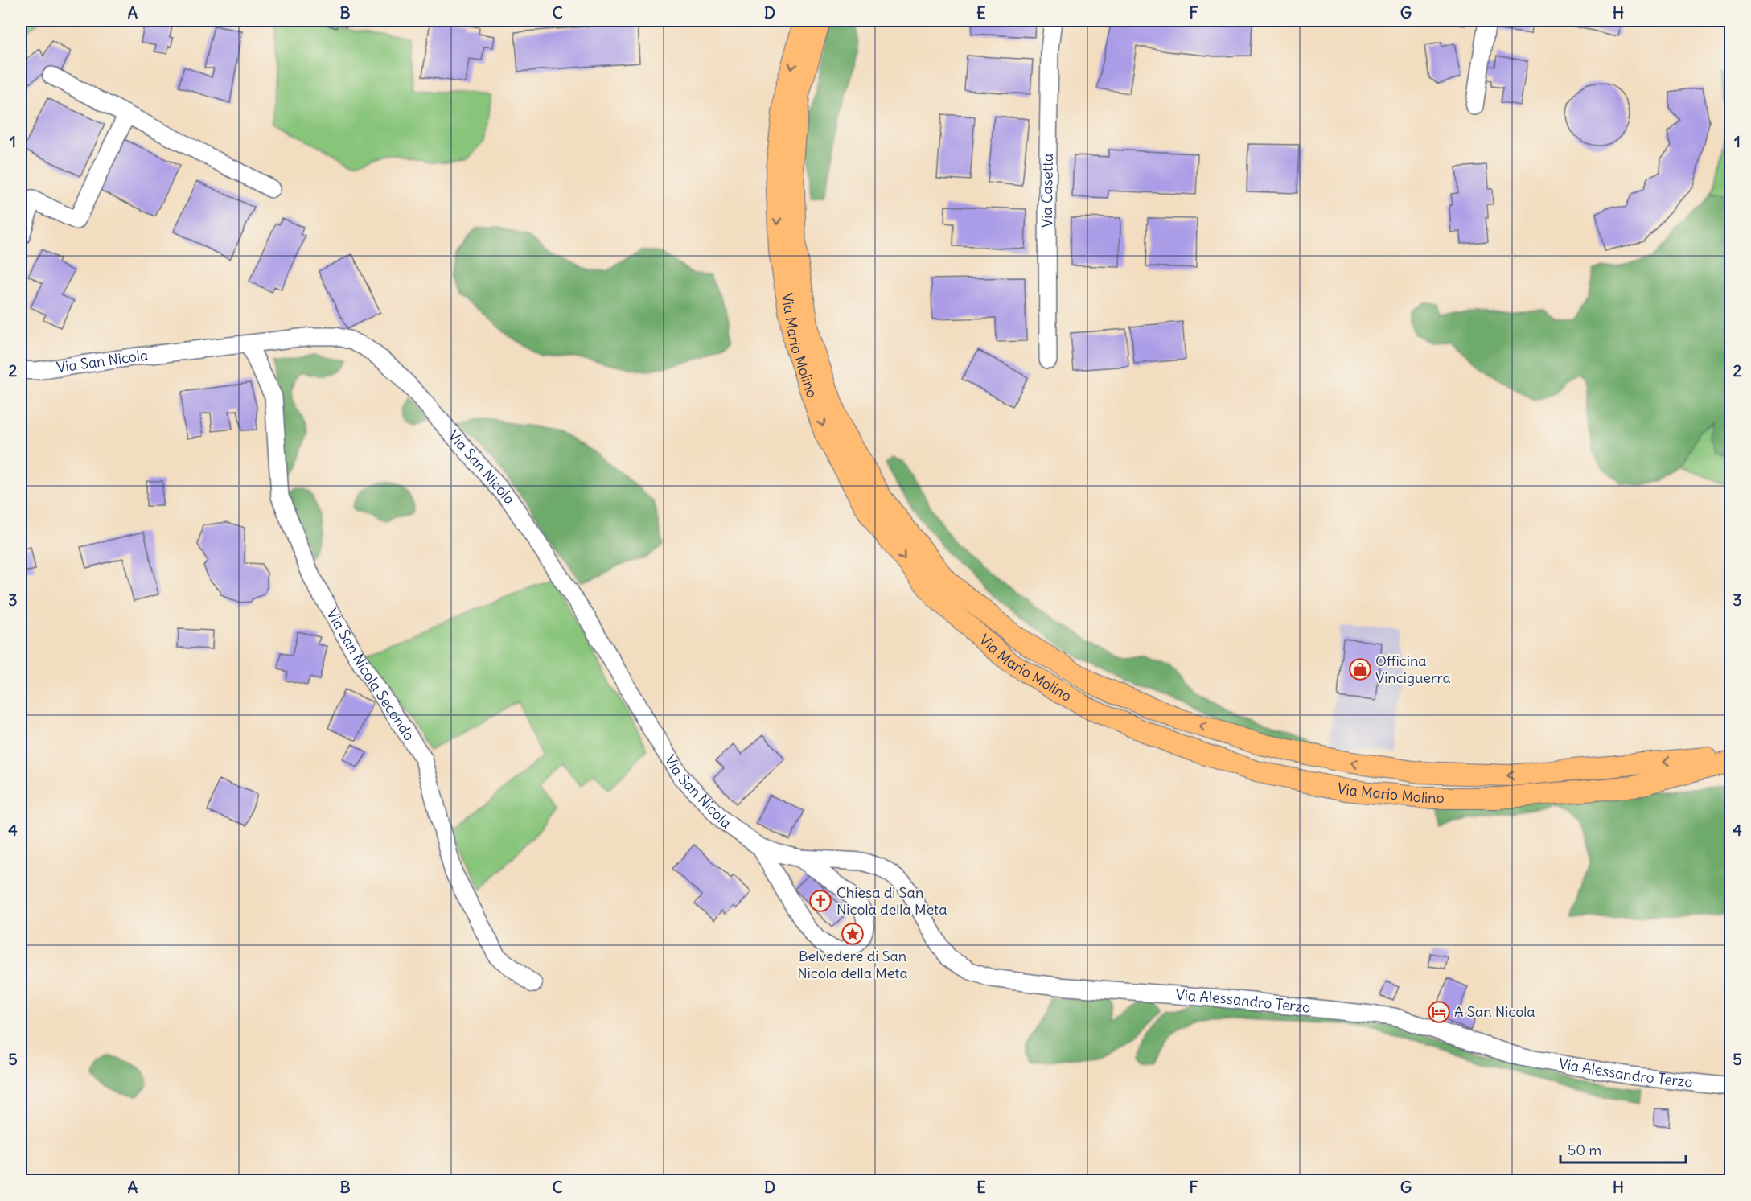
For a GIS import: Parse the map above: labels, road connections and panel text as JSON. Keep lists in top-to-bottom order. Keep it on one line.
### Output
{"streets":{"main road":["Via Mario Molino"],"street":["Via Casetta","Via San Nicola","Via San Nicola Secondo","Via Alessandro Terzo"]},"crossings":[["Via San Nicola","Via San Nicola Secondo"],["Via San Nicola","Via Alessandro Terzo"]],"places":{"shop":["Officina Vinciguerra"],"church":["Chiesa di San Nicola della Meta"],"place":["Belvedere di San Nicola della Meta"],"hotel":["A San Nicola"]},"scale_bar":"50 m","grid":{"columns":["A","B","C","D","E","F","G","H"],"rows":["1","2","3","4","5"]}}
